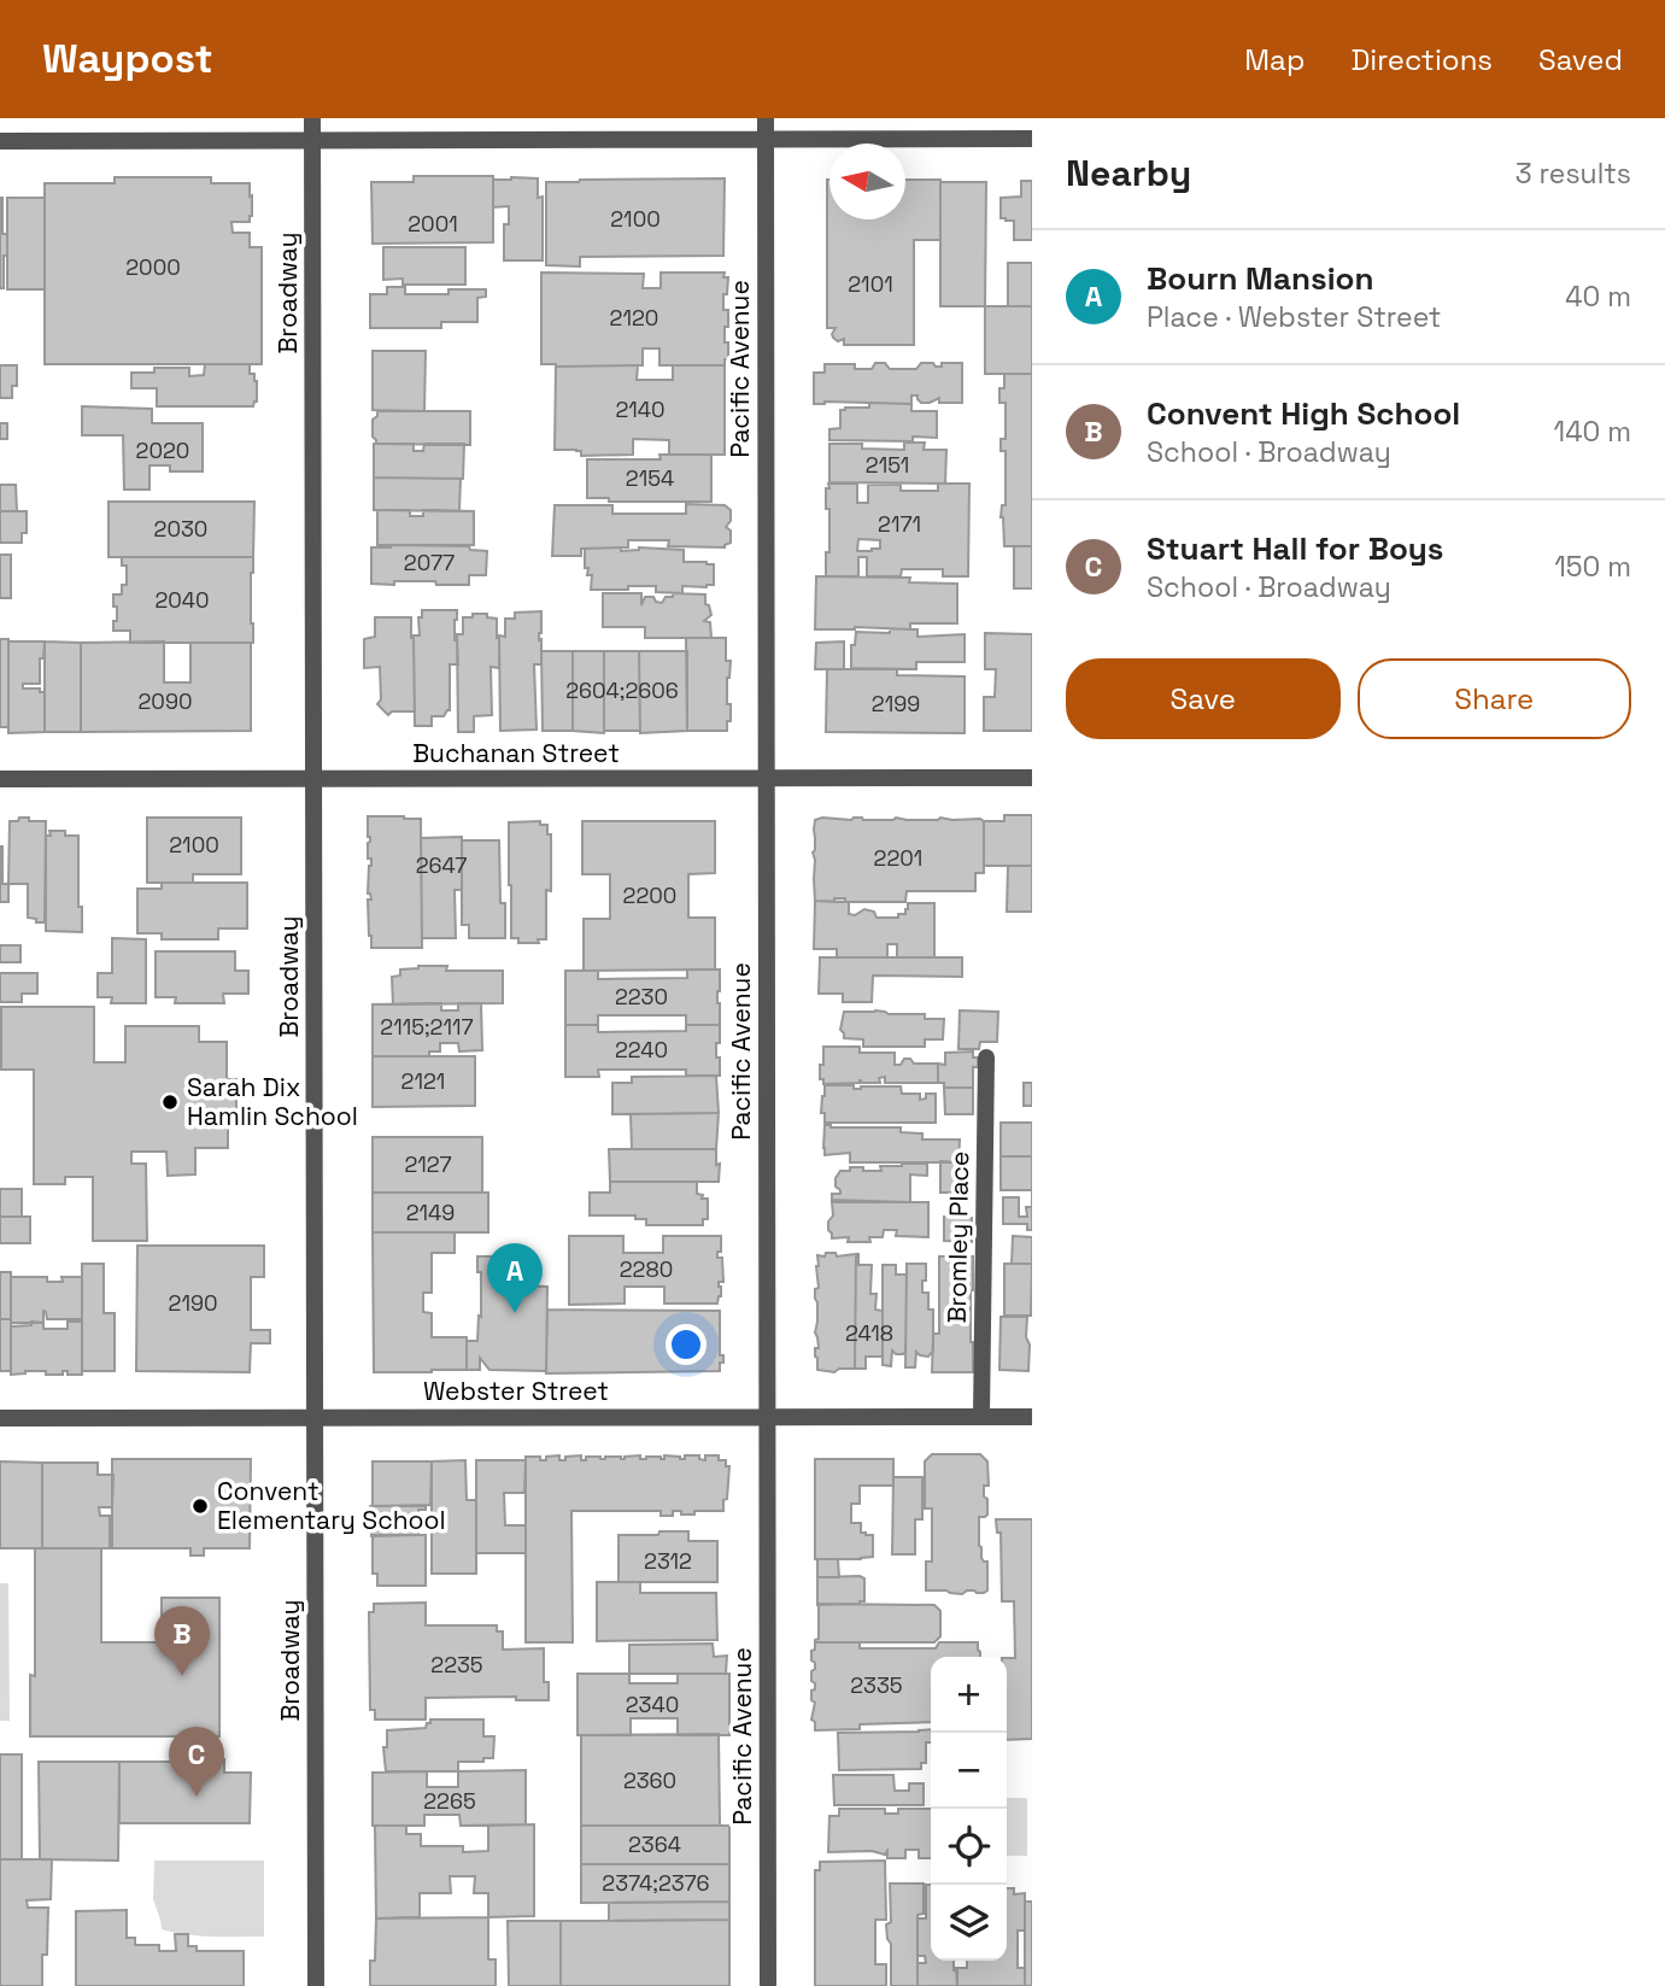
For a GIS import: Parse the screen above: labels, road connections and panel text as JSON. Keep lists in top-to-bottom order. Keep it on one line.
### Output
{"streets":{"street":["Broadway","Pacific Avenue","Buchanan Street","Bromley Place","Webster Street"]},"crossings":[["Broadway","Buchanan Street"],["Broadway","Webster Street"],["Pacific Avenue","Buchanan Street"],["Pacific Avenue","Webster Street"],["Bromley Place","Webster Street"]],"places":["Sarah Dix Hamlin School","Convent Elementary School"],"house_numbers":["2100","2001","2000","2101","2120","2140","2020","2151","2154","2171","2030","2077","2040","2604;2606","2090","2199","2100","2201","2647","2200","2230","2115;2117","2240","2121","2127","2149","2280","2190","2418","2312","2235","2335","2340","2360","2265","2364","2374;2376"],"north":"left","page":{"header":"Waypost","nav":["Map","Directions","Saved"],"heading":["Nearby","3 results"],"list":[{"mark":"A","name":"Bourn Mansion","note":"Place · Webster Street","value":"40 m"},{"mark":"B","name":"Convent High School","note":"School · Broadway","value":"140 m"},{"mark":"C","name":"Stuart Hall for Boys","note":"School · Broadway","value":"150 m"}],"buttons":["Save","Share"],"pins":["A","B","C"],"map_buttons":["+","−"]}}
